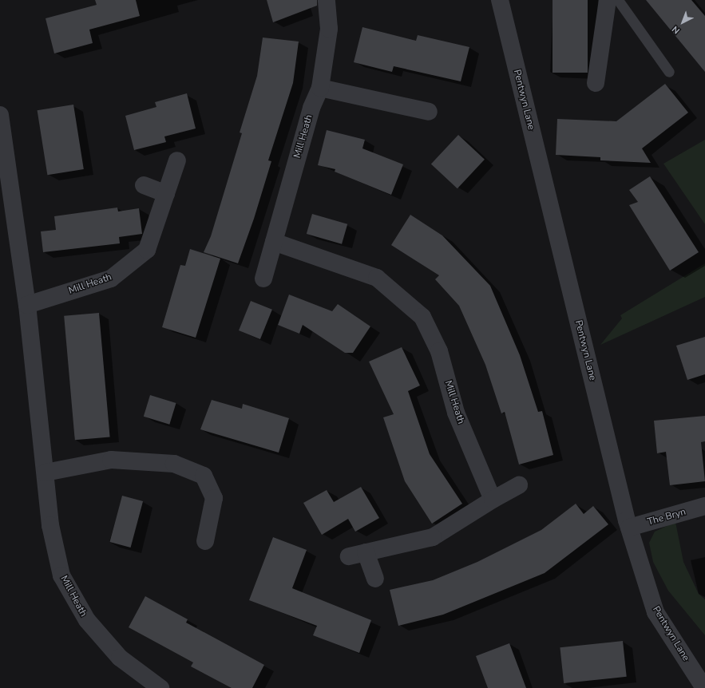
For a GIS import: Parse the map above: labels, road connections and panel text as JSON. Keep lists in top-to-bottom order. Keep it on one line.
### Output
{"streets":{"street":["Pentwyn Lane","Mill Heath","The Bryn"]},"crossings":[["Pentwyn Lane","The Bryn"]],"north":"bottom left"}
